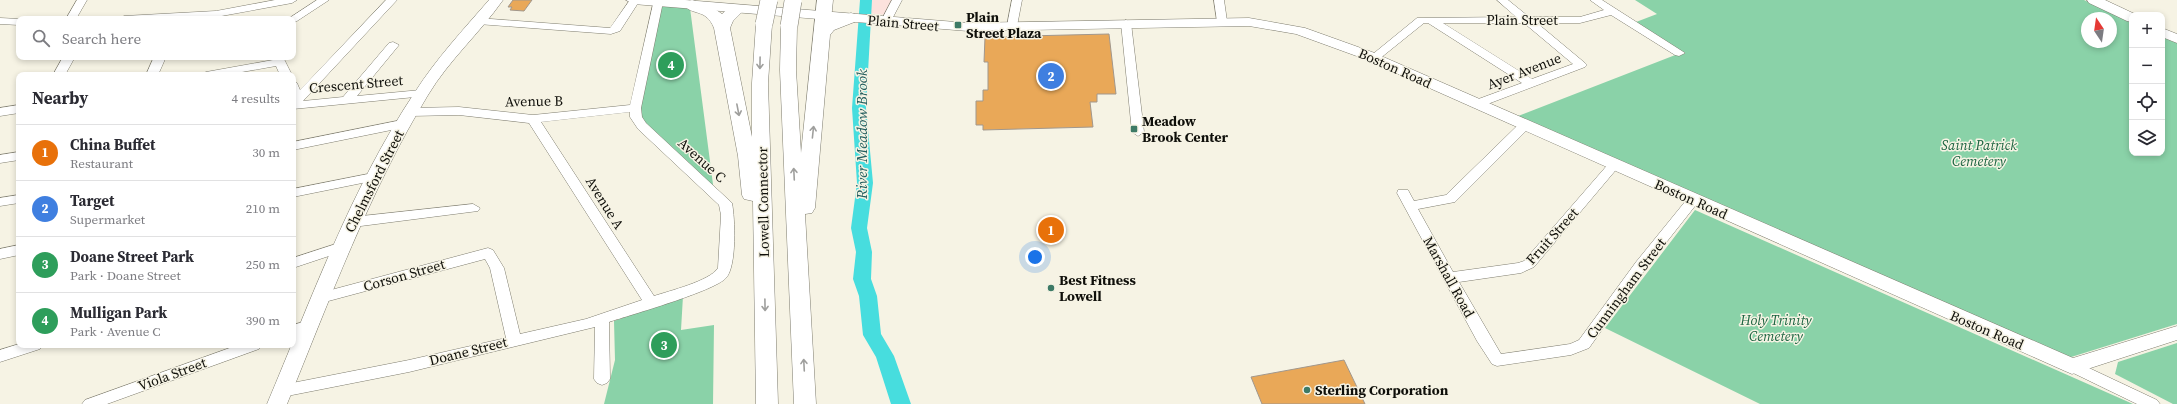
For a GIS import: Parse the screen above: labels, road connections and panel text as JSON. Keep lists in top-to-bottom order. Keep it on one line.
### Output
{"streets":{"highway":["Lowell Connector"],"main road":["Plain Street","Boston Road","Chelmsford Street"],"street":["Ayer Avenue","Crescent Street","Avenue B","Avenue C","Avenue A","Fruit Street","Corson Street","Marshall Road","Cunningham Street","Doane Street","Viola Street"]},"crossings":[["Plain Street","Boston Road"],["Plain Street","Ayer Avenue"],["Boston Road","Ayer Avenue"],["Boston Road","Fruit Street"],["Boston Road","Cunningham Street"],["Crescent Street","Chelmsford Street"],["Avenue B","Avenue C"],["Avenue B","Chelmsford Street"],["Avenue B","Avenue A"],["Avenue C","Avenue A"],["Avenue C","Doane Street"],["Chelmsford Street","Corson Street"],["Chelmsford Street","Doane Street"],["Avenue A","Doane Street"],["Fruit Street","Marshall Road"],["Corson Street","Doane Street"],["Marshall Road","Cunningham Street"]],"water":["River Meadow Brook"],"parks":["Saint Patrick Cemetery","Holy Trinity Cemetery"],"places":{"transit":["Plain Street Plaza","Meadow Brook Center"],"other":["Best Fitness Lowell","Sterling Corporation"]},"north":"top","page":{"map_buttons":["+","−"],"search":"Search here","pins":["4","2","1","3"],"heading":["Nearby","4 results"],"list":[{"mark":"1","name":"China Buffet","note":"Restaurant","value":"30 m"},{"mark":"2","name":"Target","note":"Supermarket","value":"210 m"},{"mark":"3","name":"Doane Street Park","note":"Park · Doane Street","value":"250 m"},{"mark":"4","name":"Mulligan Park","note":"Park · Avenue C","value":"390 m"}]}}
